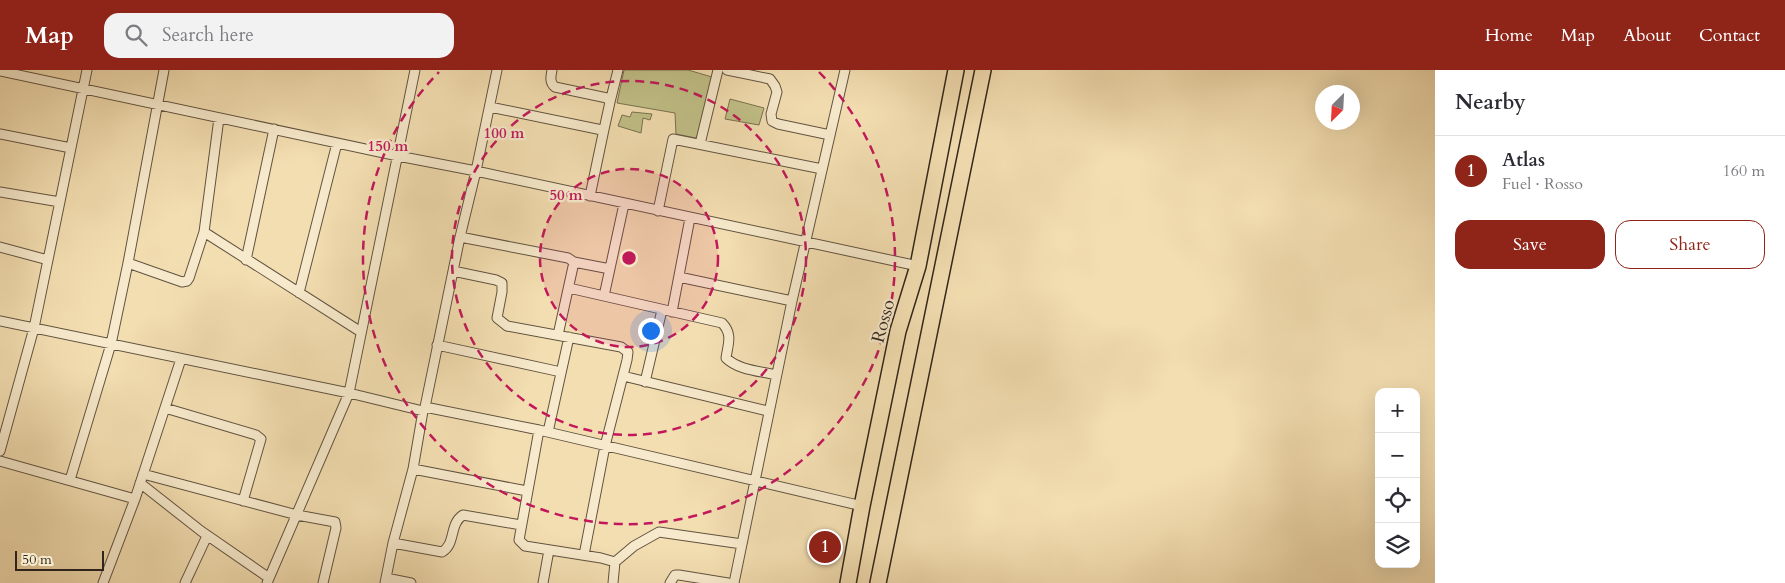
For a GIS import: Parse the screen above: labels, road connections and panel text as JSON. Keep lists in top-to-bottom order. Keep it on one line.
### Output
{"streets":{"highway":["Rosso"]},"scale_bar":"50 m","north":"bottom left","page":{"header":"Map","search":"Search here","nav":["Home","Map","About","Contact"],"heading":"Nearby","list":[{"mark":"1","name":"Atlas","note":"Fuel · Rosso","value":"160 m"}],"buttons":["Save","Share"],"map_buttons":["+","−"],"pins":"1","scale":"50 m"},"rings":["100 m","150 m","50 m"]}
